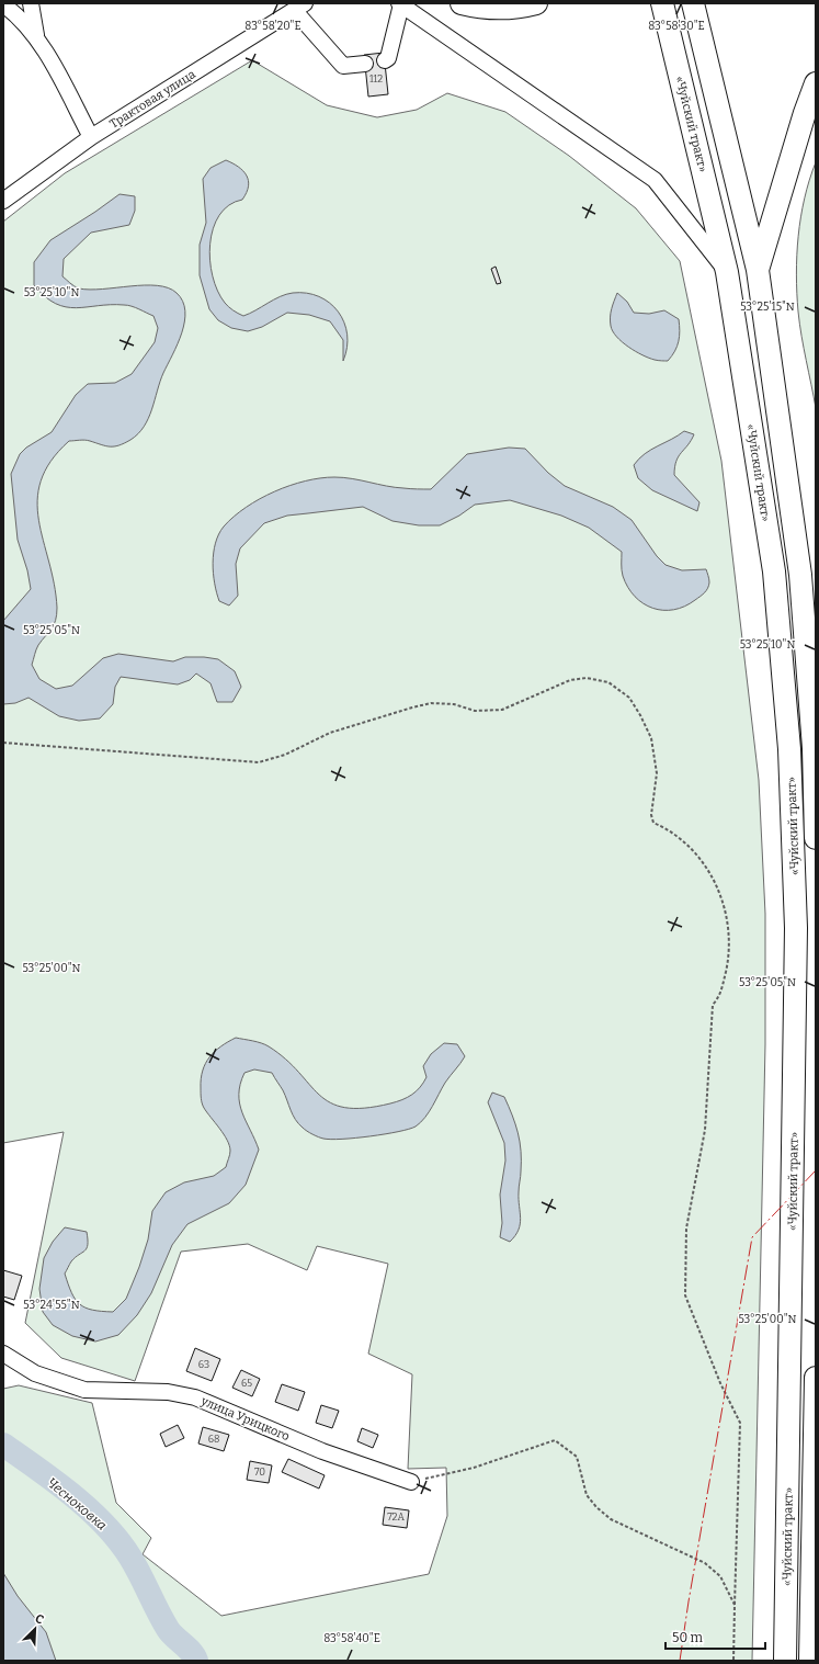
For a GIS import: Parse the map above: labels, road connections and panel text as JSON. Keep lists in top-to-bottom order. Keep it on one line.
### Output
{"streets":{"highway":["«Чуйский тракт»"],"street":["Трактовая улица","улица Урицкого"]},"water":["Чесноковка"],"house_numbers":["112","63","65","68","70","72А"],"scale_bar":"50 m","north":"top right","coordinates":["83°58'20\"E","83°58'30\"E","53°25'10\"N","53°25'15\"N","53°25'05\"N","53°25'00\"N","53°24'55\"N","83°58'40\"E"]}
